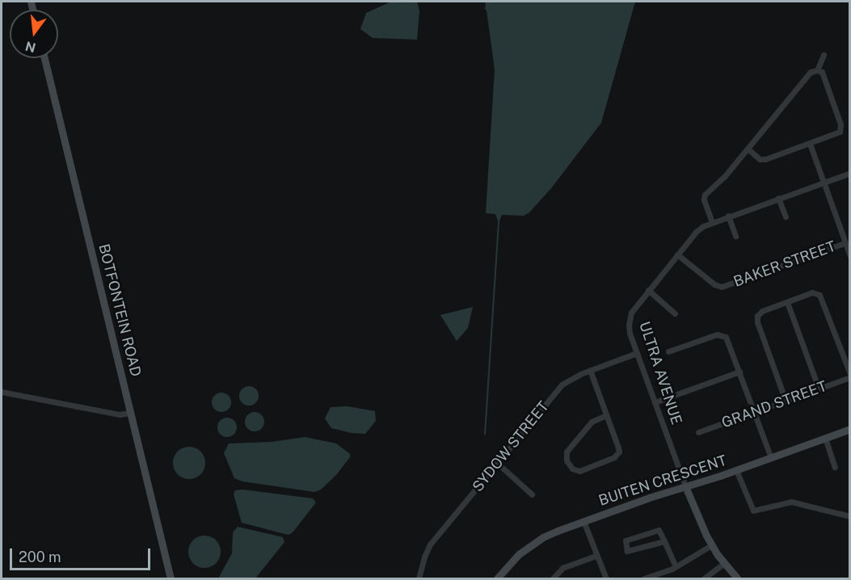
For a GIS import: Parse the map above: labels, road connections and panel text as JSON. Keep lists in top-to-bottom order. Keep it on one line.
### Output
{"streets":{"main road":["BOTFONTEIN ROAD","ULTRA AVENUE","BUITEN CRESCENT"],"street":["BAKER STREET","GRAND STREET","SYDOW STREET"]},"crossings":[["BAKER STREET","ULTRA AVENUE"],["ULTRA AVENUE","SYDOW STREET"],["ULTRA AVENUE","BUITEN CRESCENT"]],"scale_bar":"200 m","north":"bottom"}
